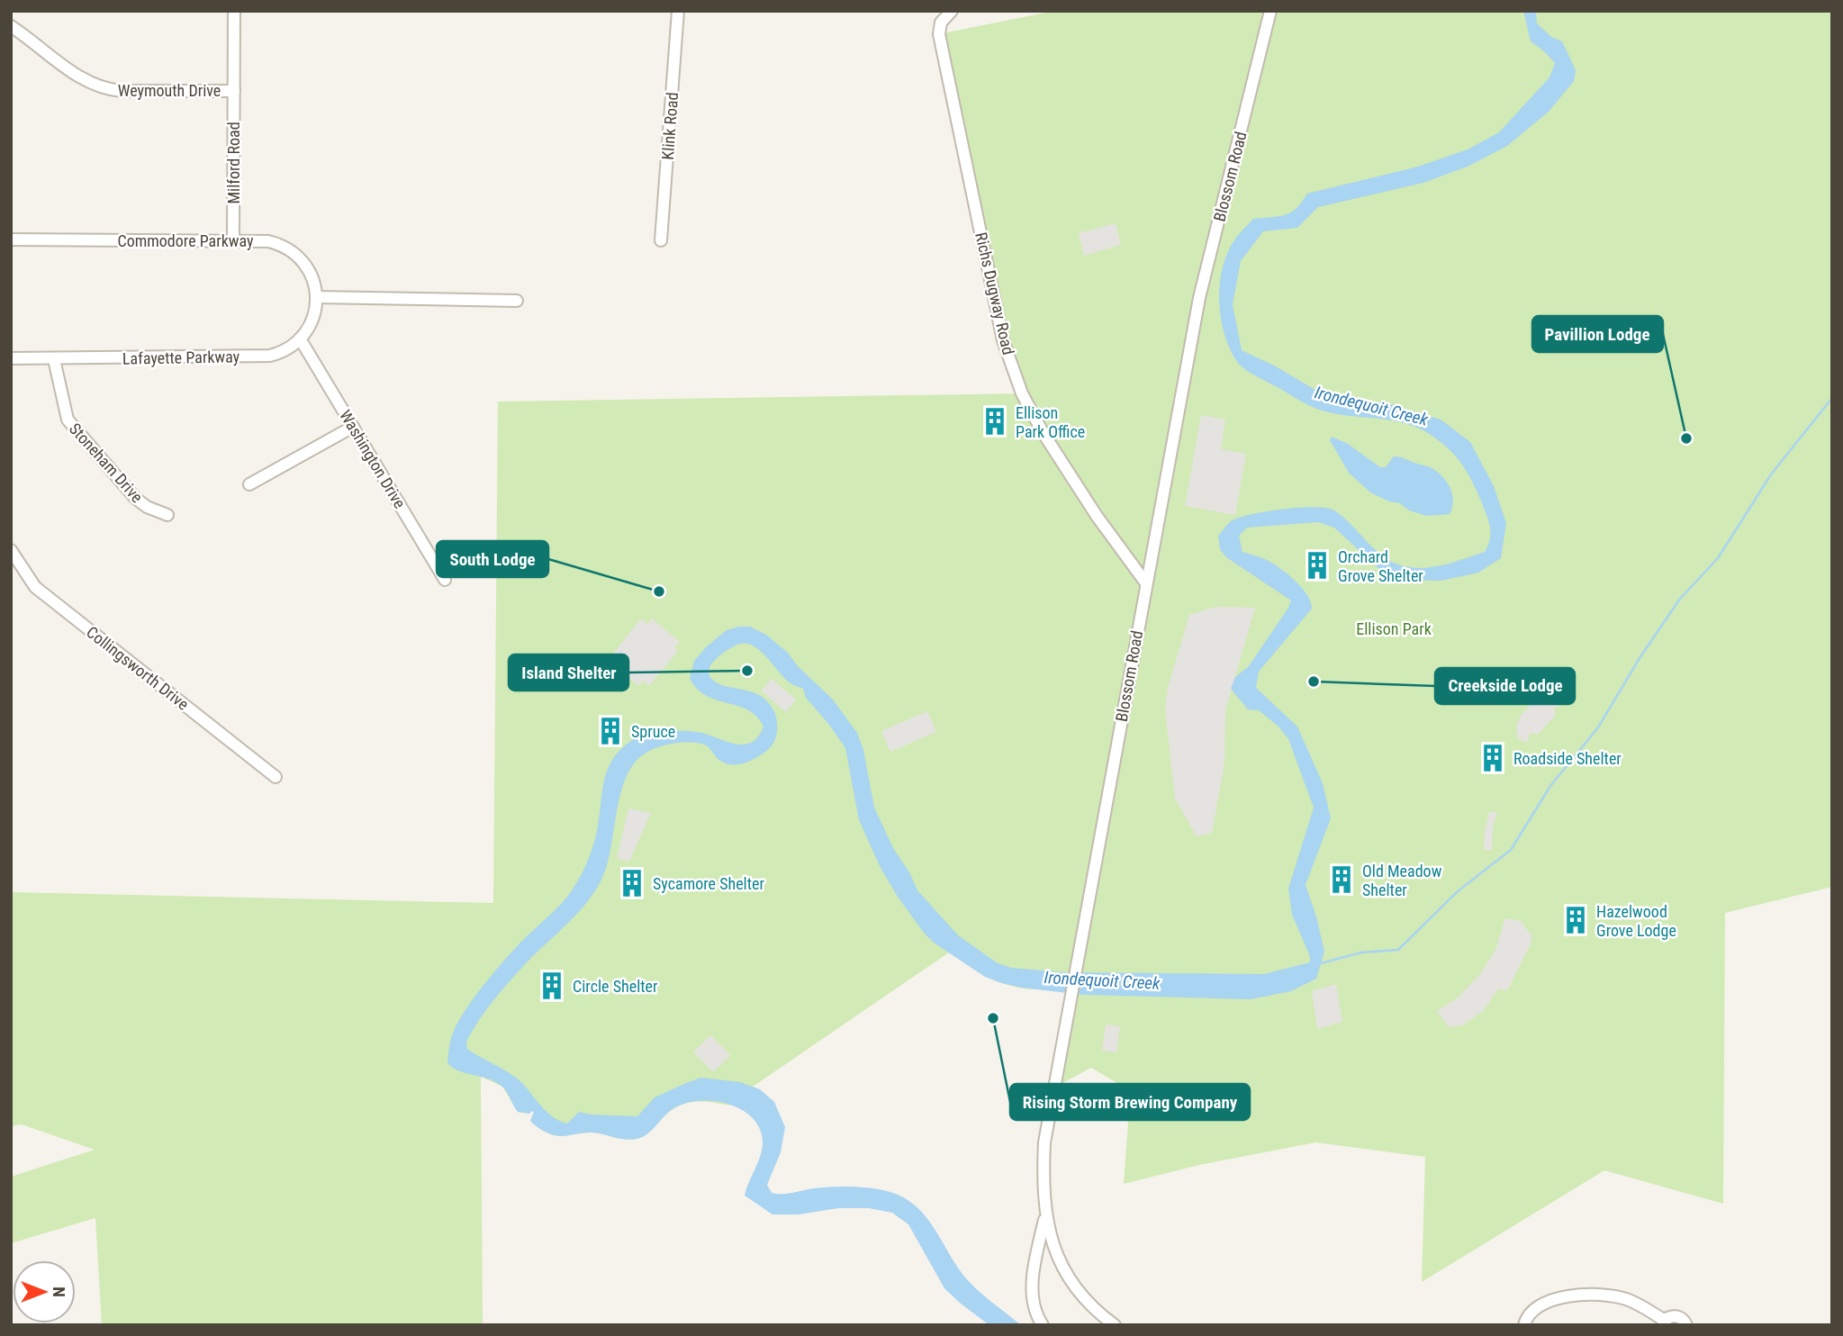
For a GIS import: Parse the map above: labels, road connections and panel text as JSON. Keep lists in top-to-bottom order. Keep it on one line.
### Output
{"streets":{"street":["Weymouth Drive","Klink Road","Milford Road","Blossom Road","Commodore Parkway","Richs Dugway Road","Lafayette Parkway","Washington Drive","Stoneham Drive","Collingsworth Drive"]},"crossings":[["Weymouth Drive","Milford Road"],["Milford Road","Commodore Parkway"],["Blossom Road","Richs Dugway Road"],["Lafayette Parkway","Washington Drive"],["Lafayette Parkway","Stoneham Drive"]],"water":["Irondequoit Creek"],"parks":["Ellison Park"],"places":{"building":["Ellison Park Office","Orchard Grove Shelter","Spruce","Roadside Shelter","Old Meadow Shelter","Sycamore Shelter","Hazelwood Grove Lodge","Circle Shelter"],"other":["Pavillion Lodge","South Lodge","Island Shelter","Creekside Lodge","Rising Storm Brewing Company"]},"north":"right"}
